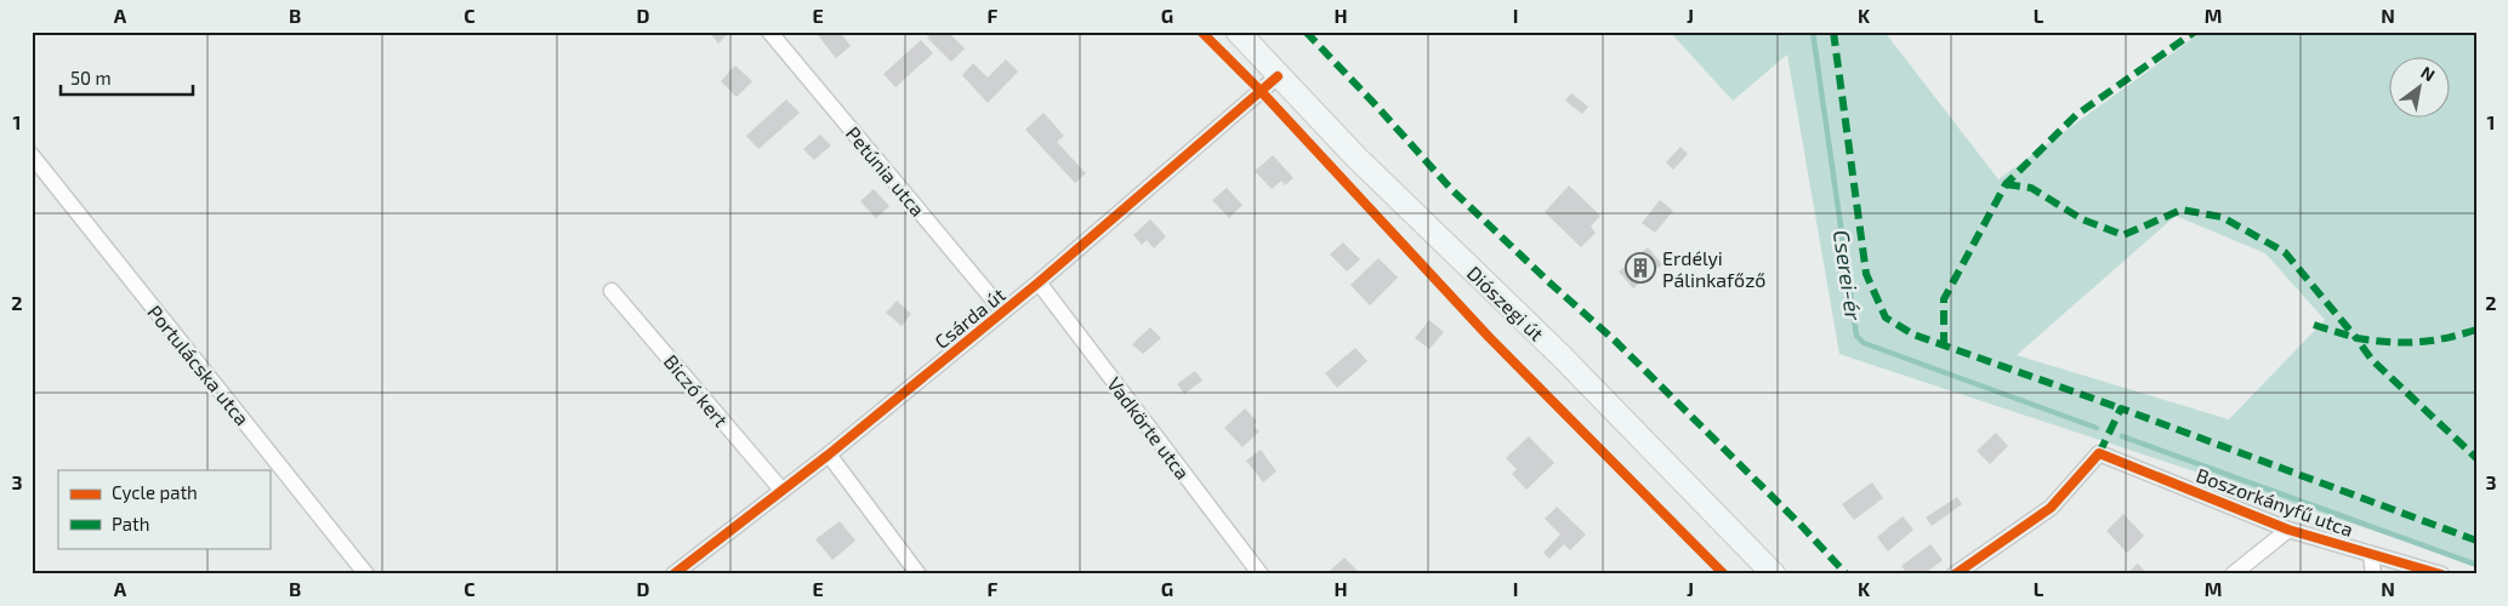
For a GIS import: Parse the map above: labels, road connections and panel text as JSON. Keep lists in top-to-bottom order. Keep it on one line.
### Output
{"streets":{"main road":["Diószegi út"],"street":["Petúnia utca","Csárda út","Portulácska utca","Biczó kert","Vadkörte utca","Boszorkányfű utca"]},"crossings":[["Petúnia utca","Csárda út"],["Diószegi út","Csárda út"],["Csárda út","Biczó kert"],["Csárda út","Vadkörte utca"]],"water":["Cserei-ér"],"places":{"building":["Erdélyi Pálinkafőző"]},"legend":["Cycle path","Path"],"scale_bar":"50 m","north":"top right","grid":{"columns":["A","B","C","D","E","F","G","H","I","J","K","L","M","N"],"rows":["1","2","3"]}}
